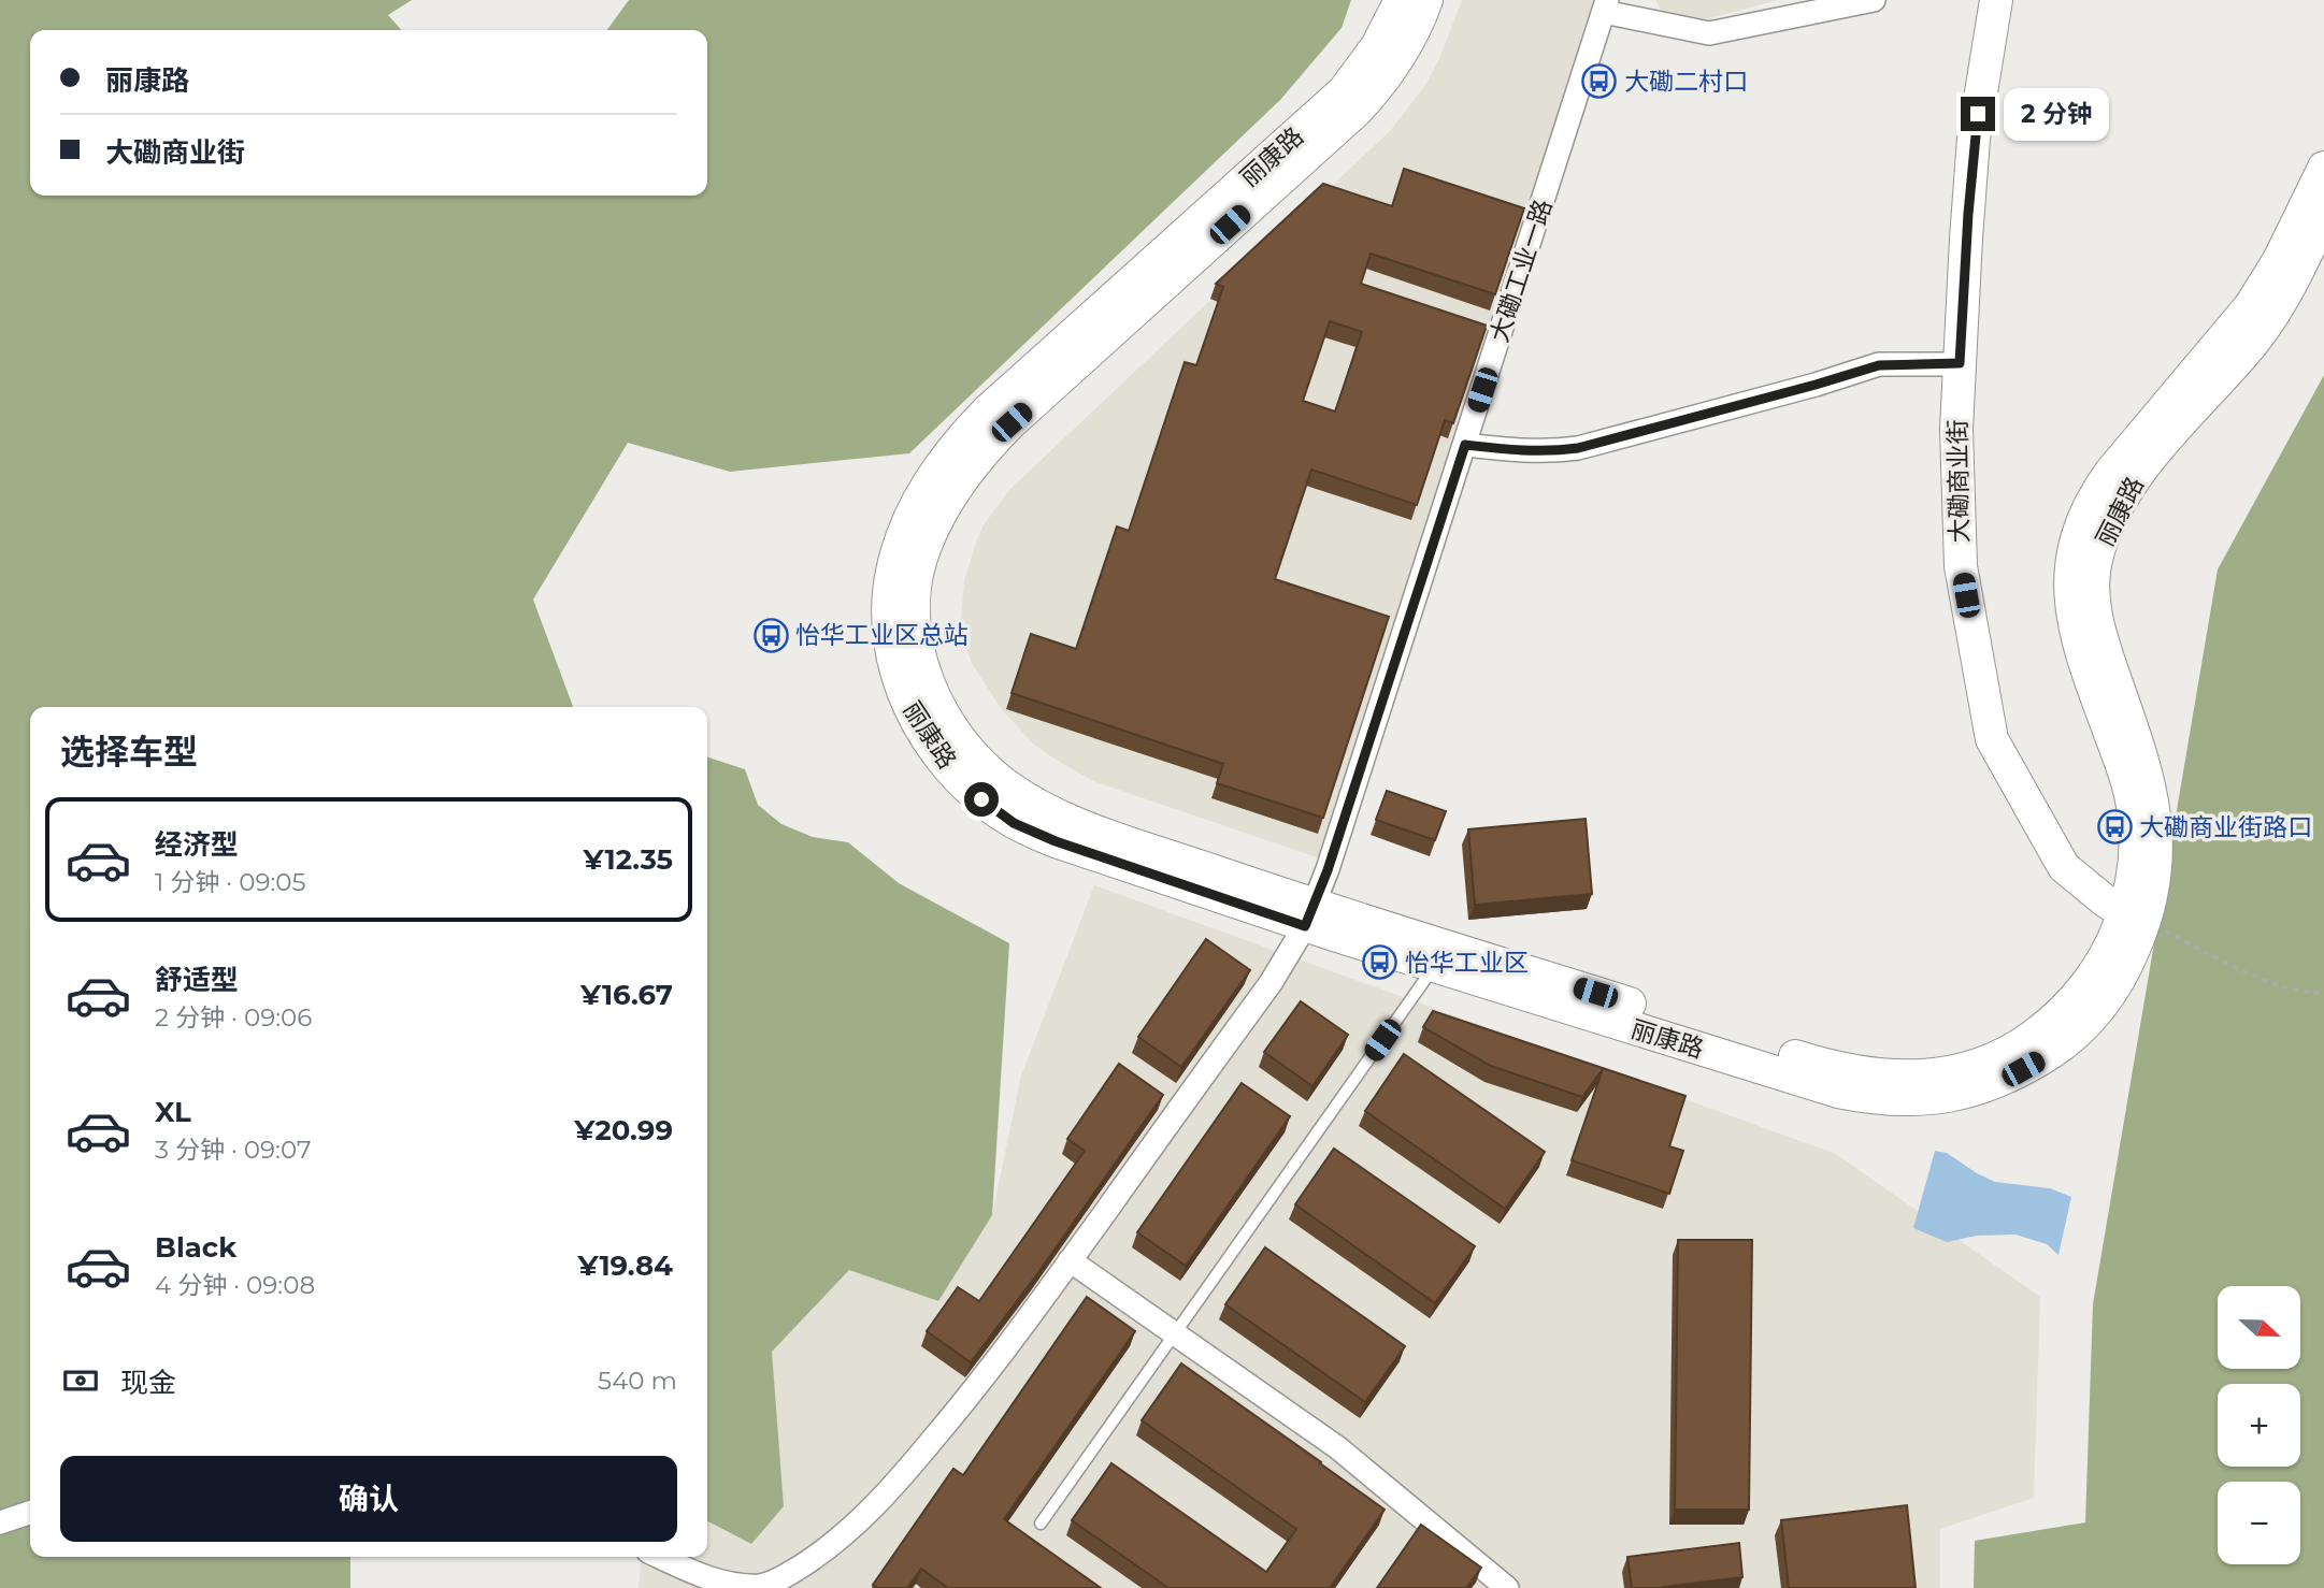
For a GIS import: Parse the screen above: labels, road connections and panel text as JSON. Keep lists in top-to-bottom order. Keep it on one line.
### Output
{"streets":{"street":["丽康路","大磡工业一路","大磡商业街"]},"crossings":[["丽康路","大磡工业一路"],["丽康路","大磡商业街"]],"places":{"bus stop":["大磡二村口","怡华工业区总站","大磡商业街路口","怡华工业区"]},"north":"right","page":{"banner":["丽康路","大磡商业街"],"bubble":"2 分钟","heading":"选择车型","list":[{"name":"经济型","note":"1 分钟 · 09:05","value":"¥12.35"},{"name":"舒适型","note":"2 分钟 · 09:06","value":"¥16.67"},{"name":"XL","note":"3 分钟 · 09:07","value":"¥20.99"},{"name":"Black","note":"4 分钟 · 09:08","value":"¥19.84"}],"map_buttons":["+","−"],"pay":["现金","540 m"],"buttons":"确认"}}
